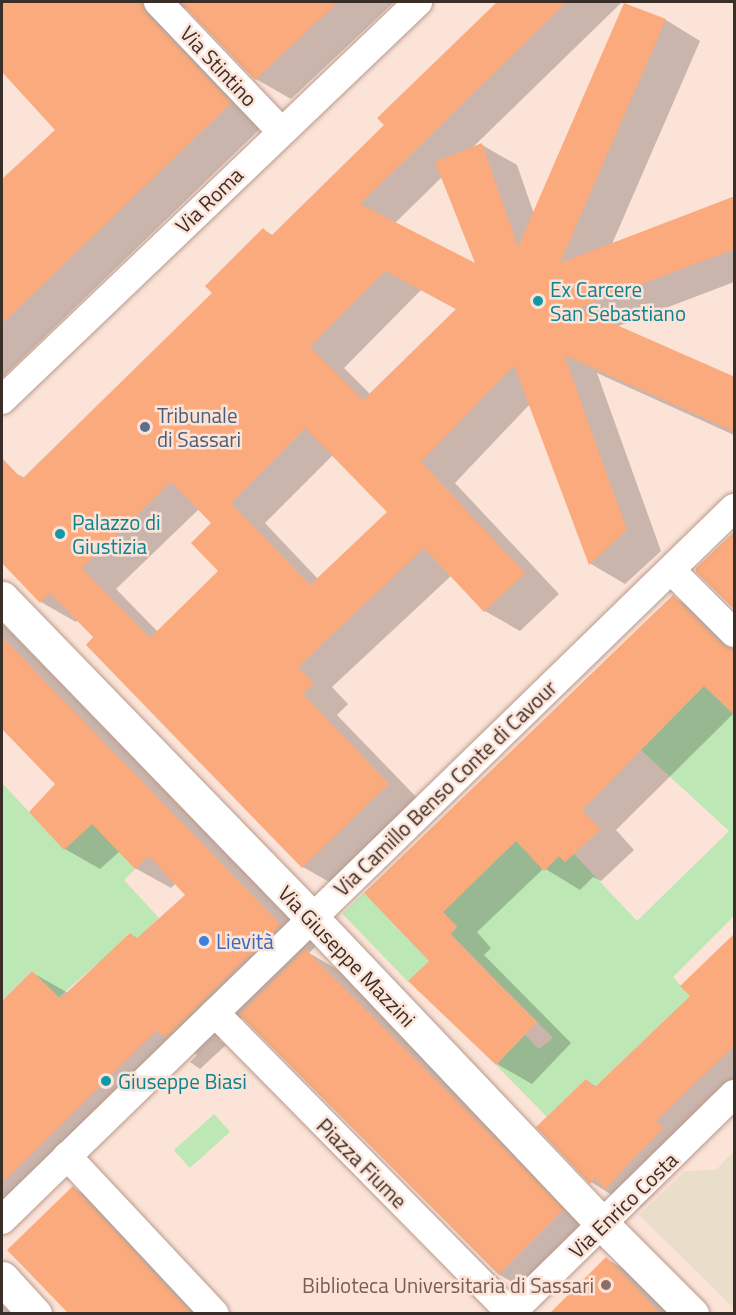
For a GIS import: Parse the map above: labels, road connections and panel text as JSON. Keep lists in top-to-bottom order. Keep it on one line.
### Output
{"streets":{"street":["Via Stintino","Via Roma","Via Camillo Benso Conte di Cavour","Via Giuseppe Mazzini","Piazza Fiume","Via Enrico Costa"]},"crossings":[["Via Stintino","Via Roma"],["Via Camillo Benso Conte di Cavour","Via Giuseppe Mazzini"],["Via Camillo Benso Conte di Cavour","Piazza Fiume"],["Via Giuseppe Mazzini","Via Enrico Costa"],["Piazza Fiume","Via Enrico Costa"]],"places":["Ex Carcere San Sebastiano","Tribunale di Sassari","Palazzo di Giustizia","Lievità","Giuseppe Biasi","Biblioteca Universitaria di Sassari"]}
